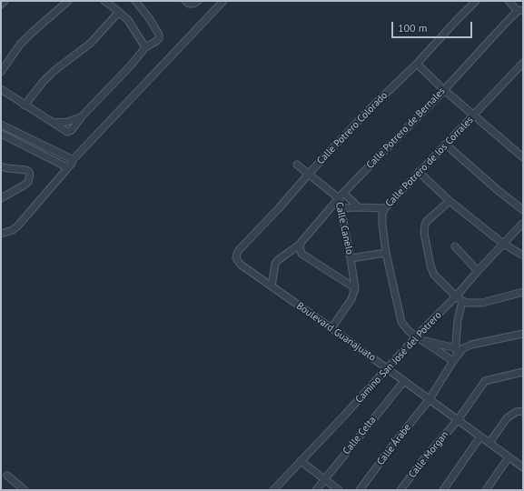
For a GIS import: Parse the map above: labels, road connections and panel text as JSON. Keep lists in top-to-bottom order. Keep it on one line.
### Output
{"streets":{"street":["Calle Potrero Colorado","Calle Potrero de Bernales","Calle Potrero de los Corrales","Calle Canelo","Boulevard Guanajuato","Camino San José del Potrero","Calle Celta","Calle Árabe","Calle Morgan"]},"crossings":[["Calle Potrero Colorado","Calle Canelo"],["Calle Potrero Colorado","Boulevard Guanajuato"],["Calle Potrero de Bernales","Calle Canelo"],["Calle Potrero de Bernales","Boulevard Guanajuato"],["Calle Potrero de los Corrales","Camino San José del Potrero"],["Calle Potrero de los Corrales","Calle Árabe"],["Boulevard Guanajuato","Camino San José del Potrero"],["Boulevard Guanajuato","Calle Celta"],["Boulevard Guanajuato","Calle Árabe"],["Boulevard Guanajuato","Calle Morgan"]],"scale_bar":"100 m"}
